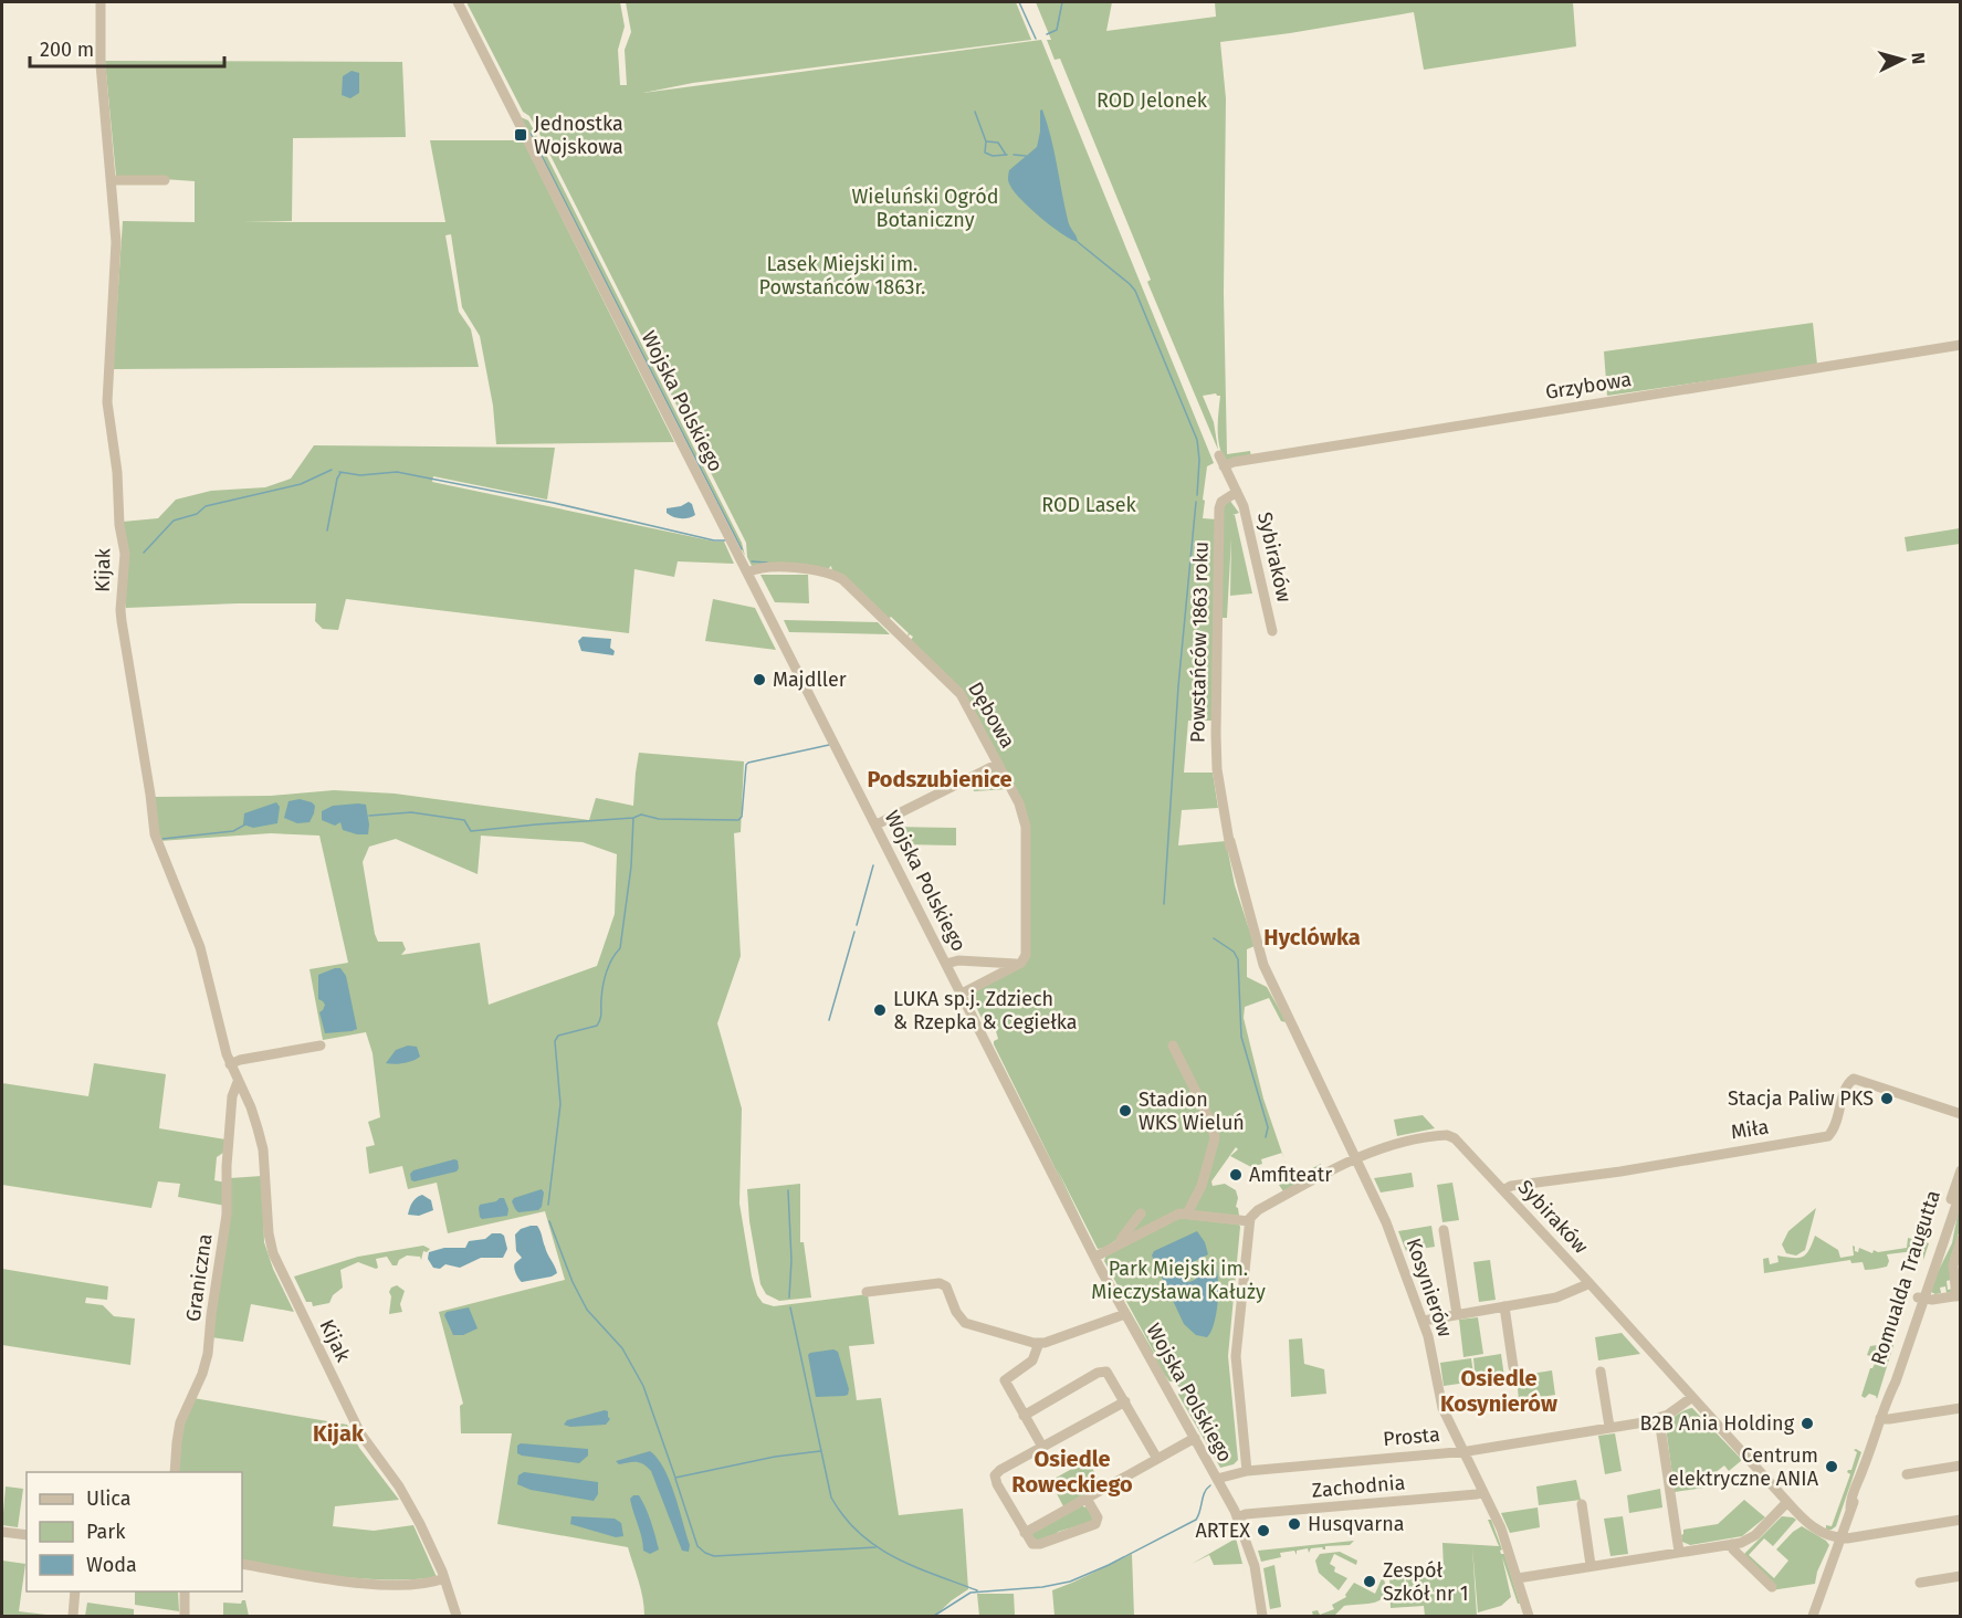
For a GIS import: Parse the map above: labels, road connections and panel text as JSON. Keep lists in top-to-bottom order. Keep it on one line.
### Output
{"streets":{"street":["Grzybowa","Wojska Polskiego","Sybiraków","Kijak","Powstańców 1863 roku","Dębowa","Miła","Graniczna","Romualda Traugutta","Kosynierów","Prosta","Zachodnia"]},"crossings":[["Wojska Polskiego","Dębowa"],["Wojska Polskiego","Prosta"],["Wojska Polskiego","Zachodnia"],["Sybiraków","Powstańców 1863 roku"],["Sybiraków","Miła"],["Sybiraków","Romualda Traugutta"],["Sybiraków","Kosynierów"],["Sybiraków","Prosta"],["Kijak","Graniczna"],["Powstańców 1863 roku","Kosynierów"],["Kosynierów","Prosta"],["Kosynierów","Zachodnia"]],"districts":["Podszubienice","Hyclówka","Osiedle Kosynierów","Kijak","Osiedle Roweckiego"],"parks":["ROD Jelonek","Wieluński Ogród Botaniczny","Lasek Miejski im. Powstańców 1863r.","ROD Lasek","Park Miejski im. Mieczysława Kałuży"],"places":{"transit":["Jednostka Wojskowa"],"other":["Majdller","LUKA sp.j. Zdziech & Rzepka & Cegiełka","Stacja Paliw PKS","Stadion WKS Wieluń","Amfiteatr","B2B Ania Holding","Centrum elektryczne ANIA","Husqvarna","ARTEX","Zespół Szkół nr 1"]},"legend":["Ulica","Park","Woda"],"scale_bar":"200 m","north":"right"}
